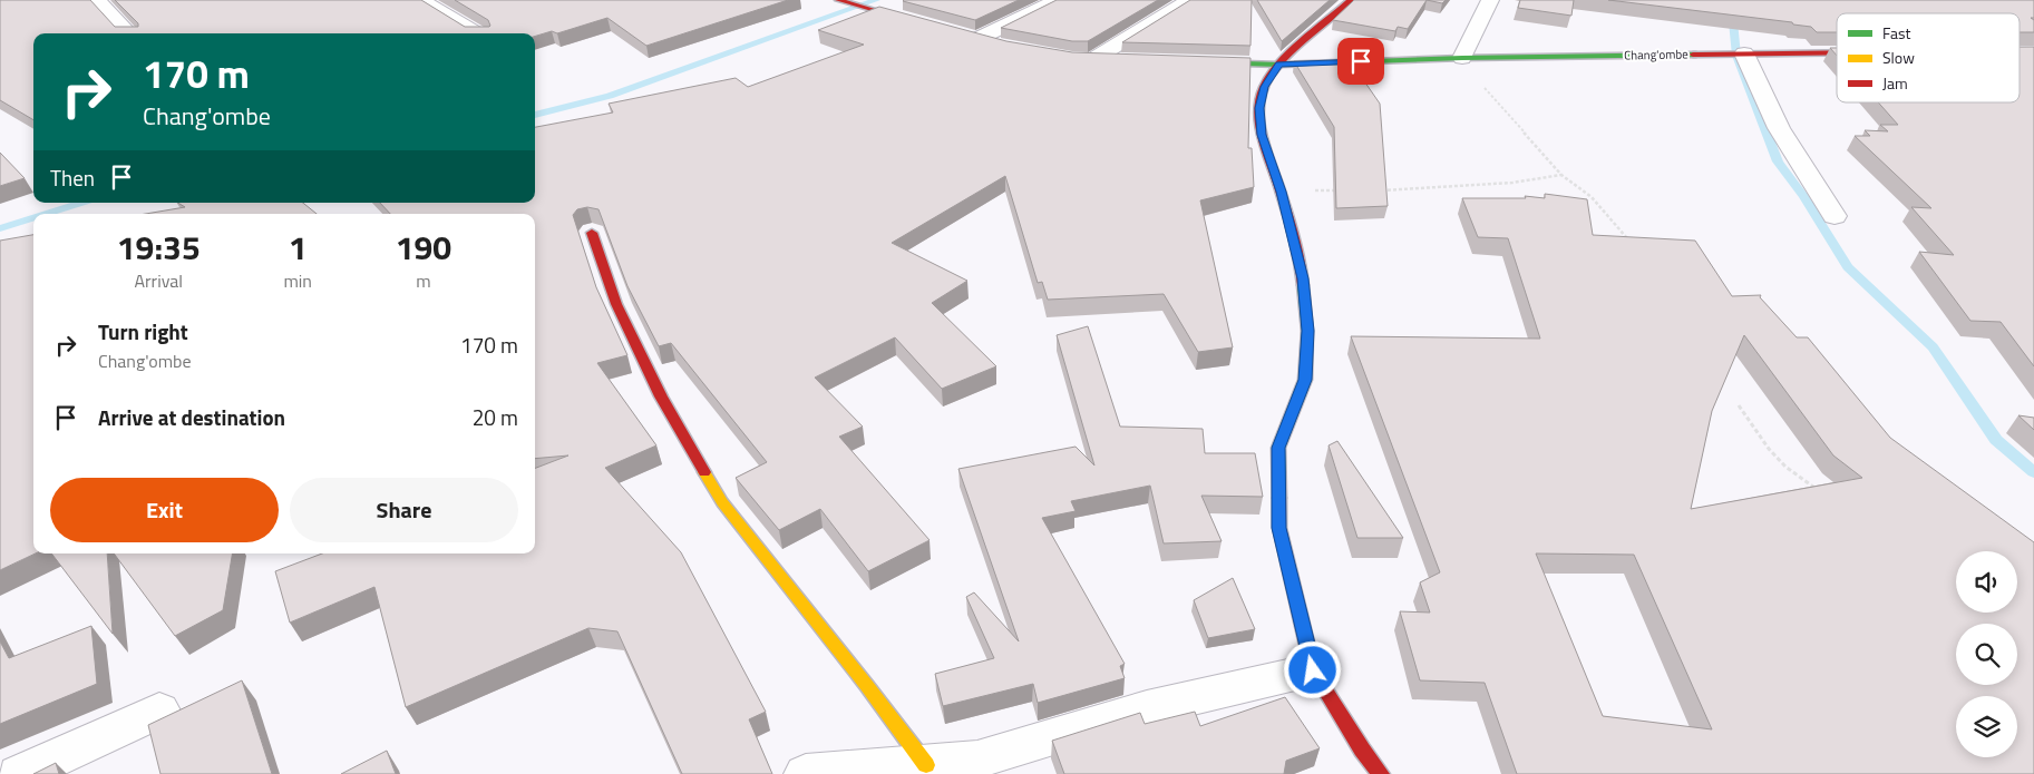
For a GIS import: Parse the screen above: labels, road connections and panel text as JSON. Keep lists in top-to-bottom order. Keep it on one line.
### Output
{"streets":{"street":["Chang'ombe"]},"legend":["Fast","Slow","Jam"],"page":{"turn":["170 m","Chang'ombe"],"then":"Then","eta":["19:35","Arrival","1","min","190","m"],"list":[{"name":"Turn right","note":"Chang'ombe","value":"170 m"},{"name":"Arrive at destination","value":"20 m"}],"buttons":["Exit","Share"]}}
